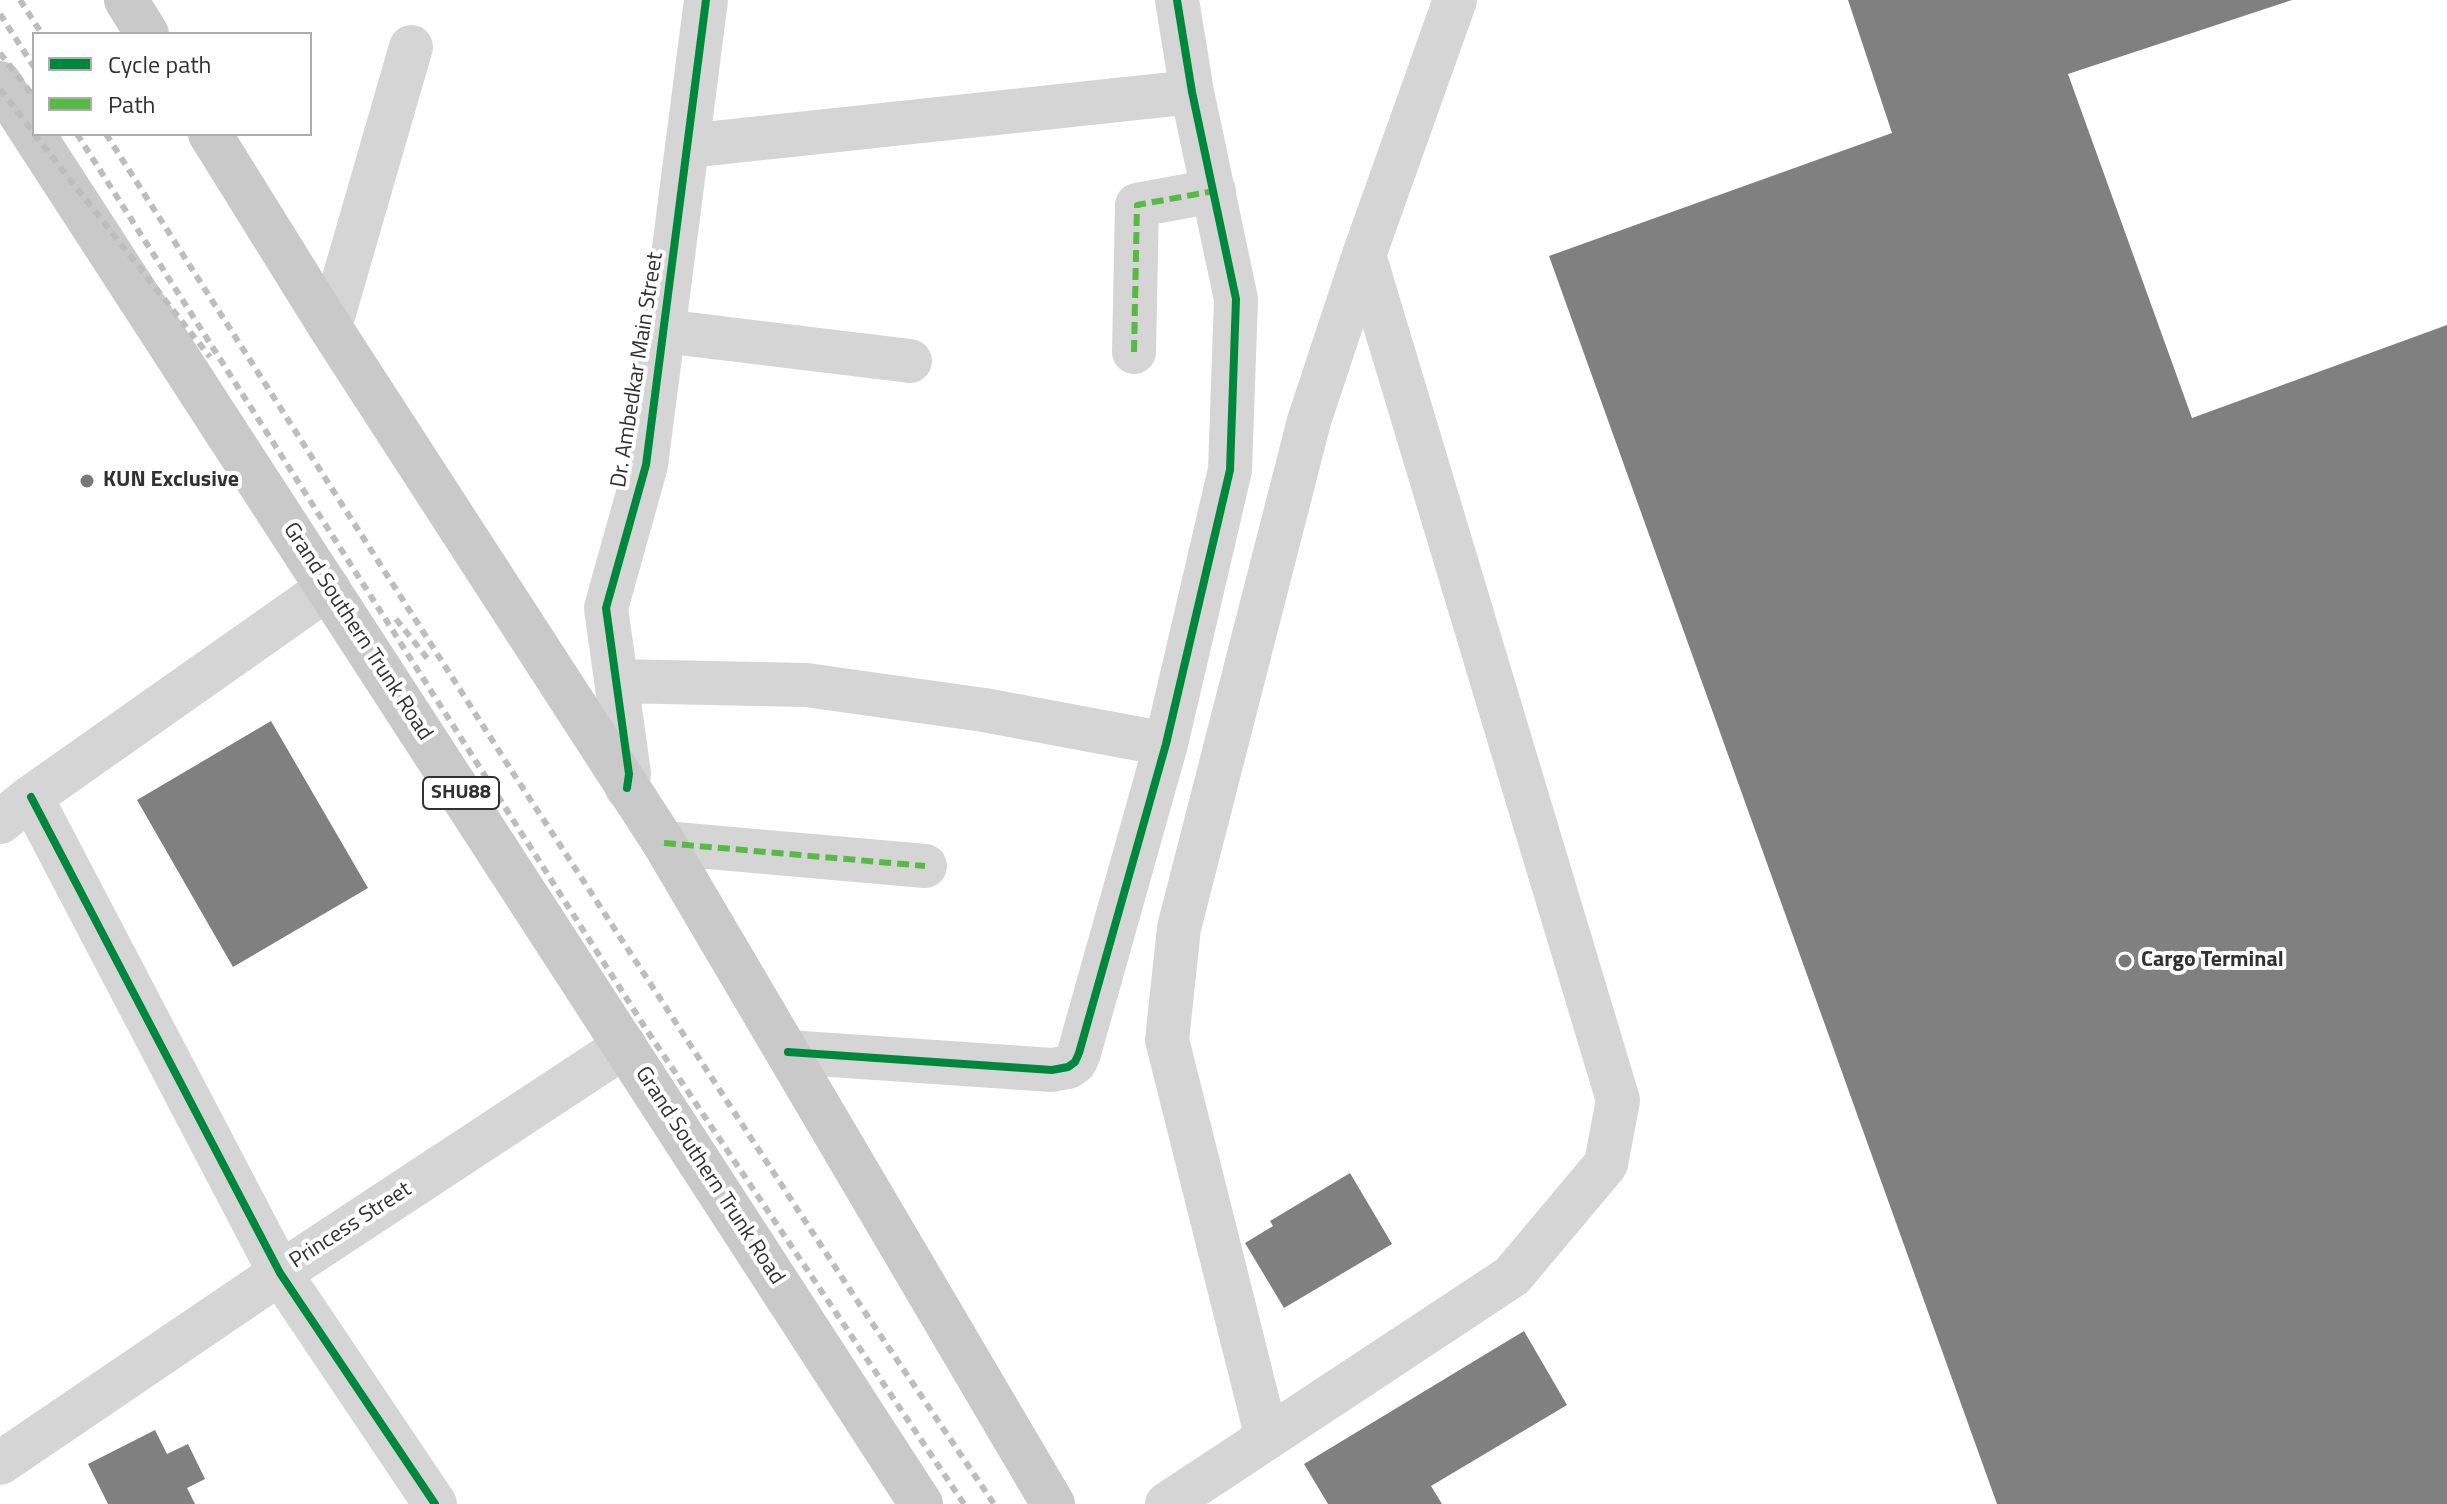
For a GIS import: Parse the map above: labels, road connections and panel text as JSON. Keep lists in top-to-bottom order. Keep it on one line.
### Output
{"streets":{"main road":["Grand Southern Trunk Road","SHU88"],"street":["Dr. Ambedkar Main Street","Princess Street"]},"crossings":[["Grand Southern Trunk Road","Princess Street"]],"places":["KUN Exclusive","Cargo Terminal"],"legend":["Cycle path","Path"]}
